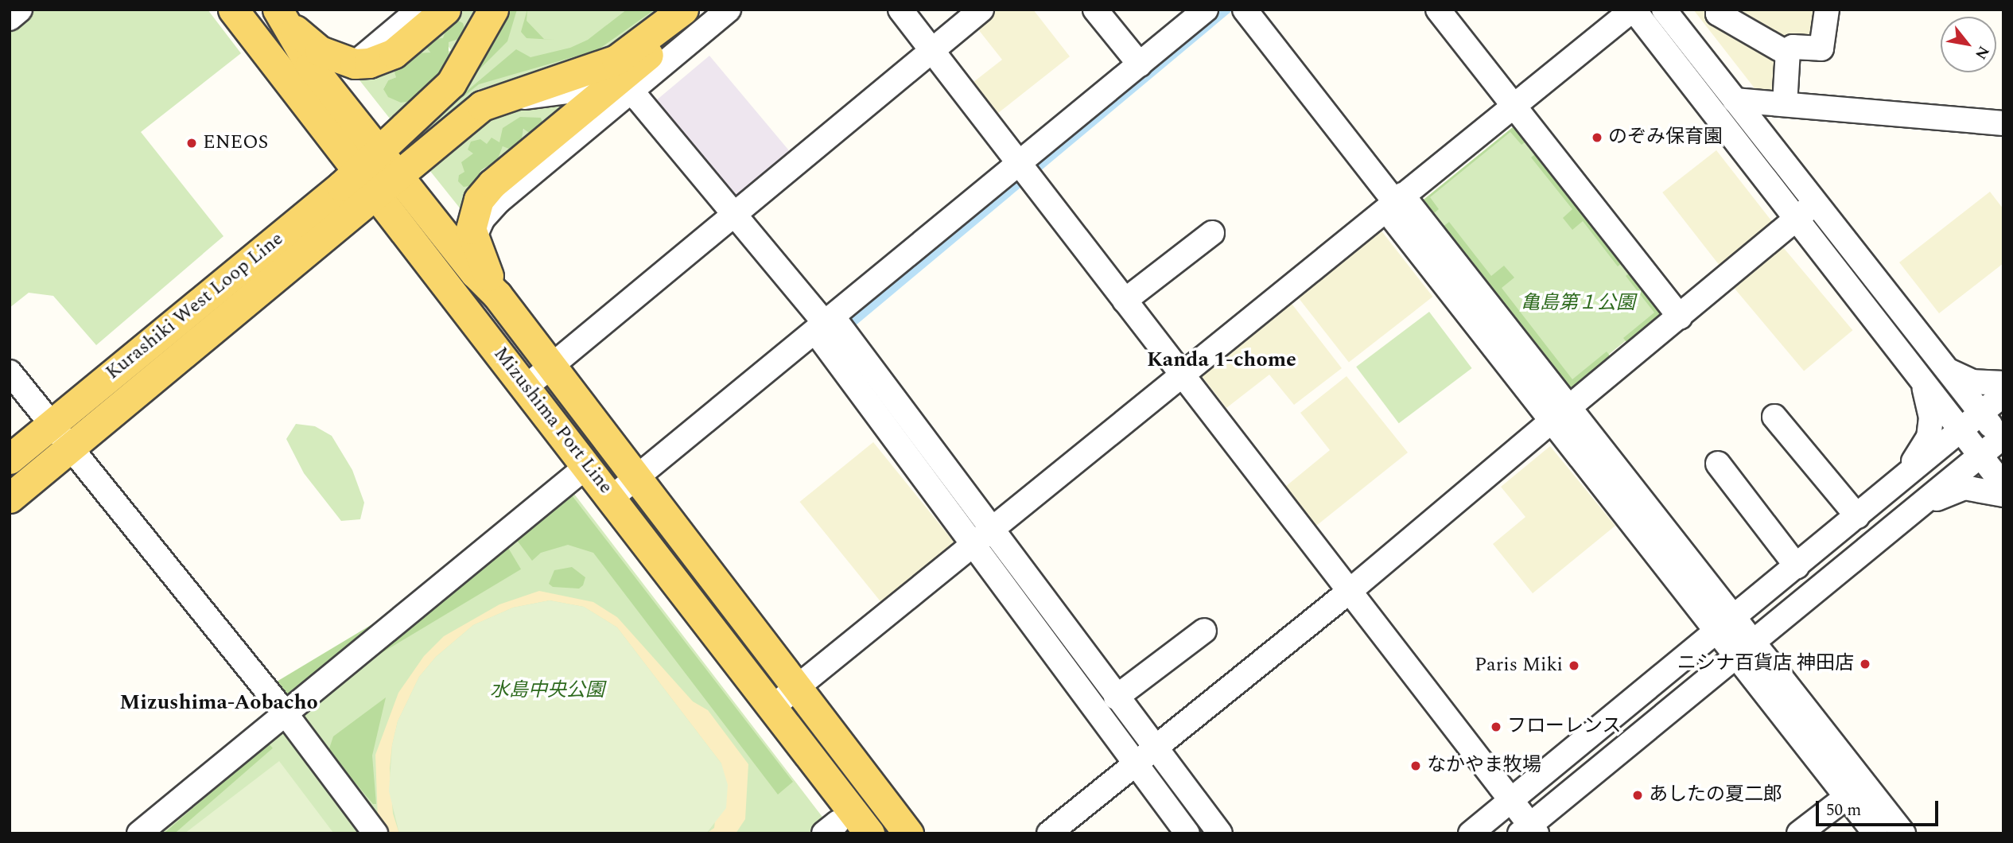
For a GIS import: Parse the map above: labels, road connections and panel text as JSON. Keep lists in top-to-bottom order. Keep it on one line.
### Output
{"streets":{"main road":["Kurashiki West Loop Line","Mizushima Port Line"]},"crossings":[["Kurashiki West Loop Line","Mizushima Port Line"]],"districts":["Kanda 1-chome","Mizushima-Aobacho"],"parks":["亀島第１公園","水島中央公園"],"places":["のぞみ保育園","ENEOS","ニシナ百貨店 神田店","Paris Miki","フローレンス","なかやま牧場","あしたの夏二郎"],"scale_bar":"50 m","north":"bottom right"}
